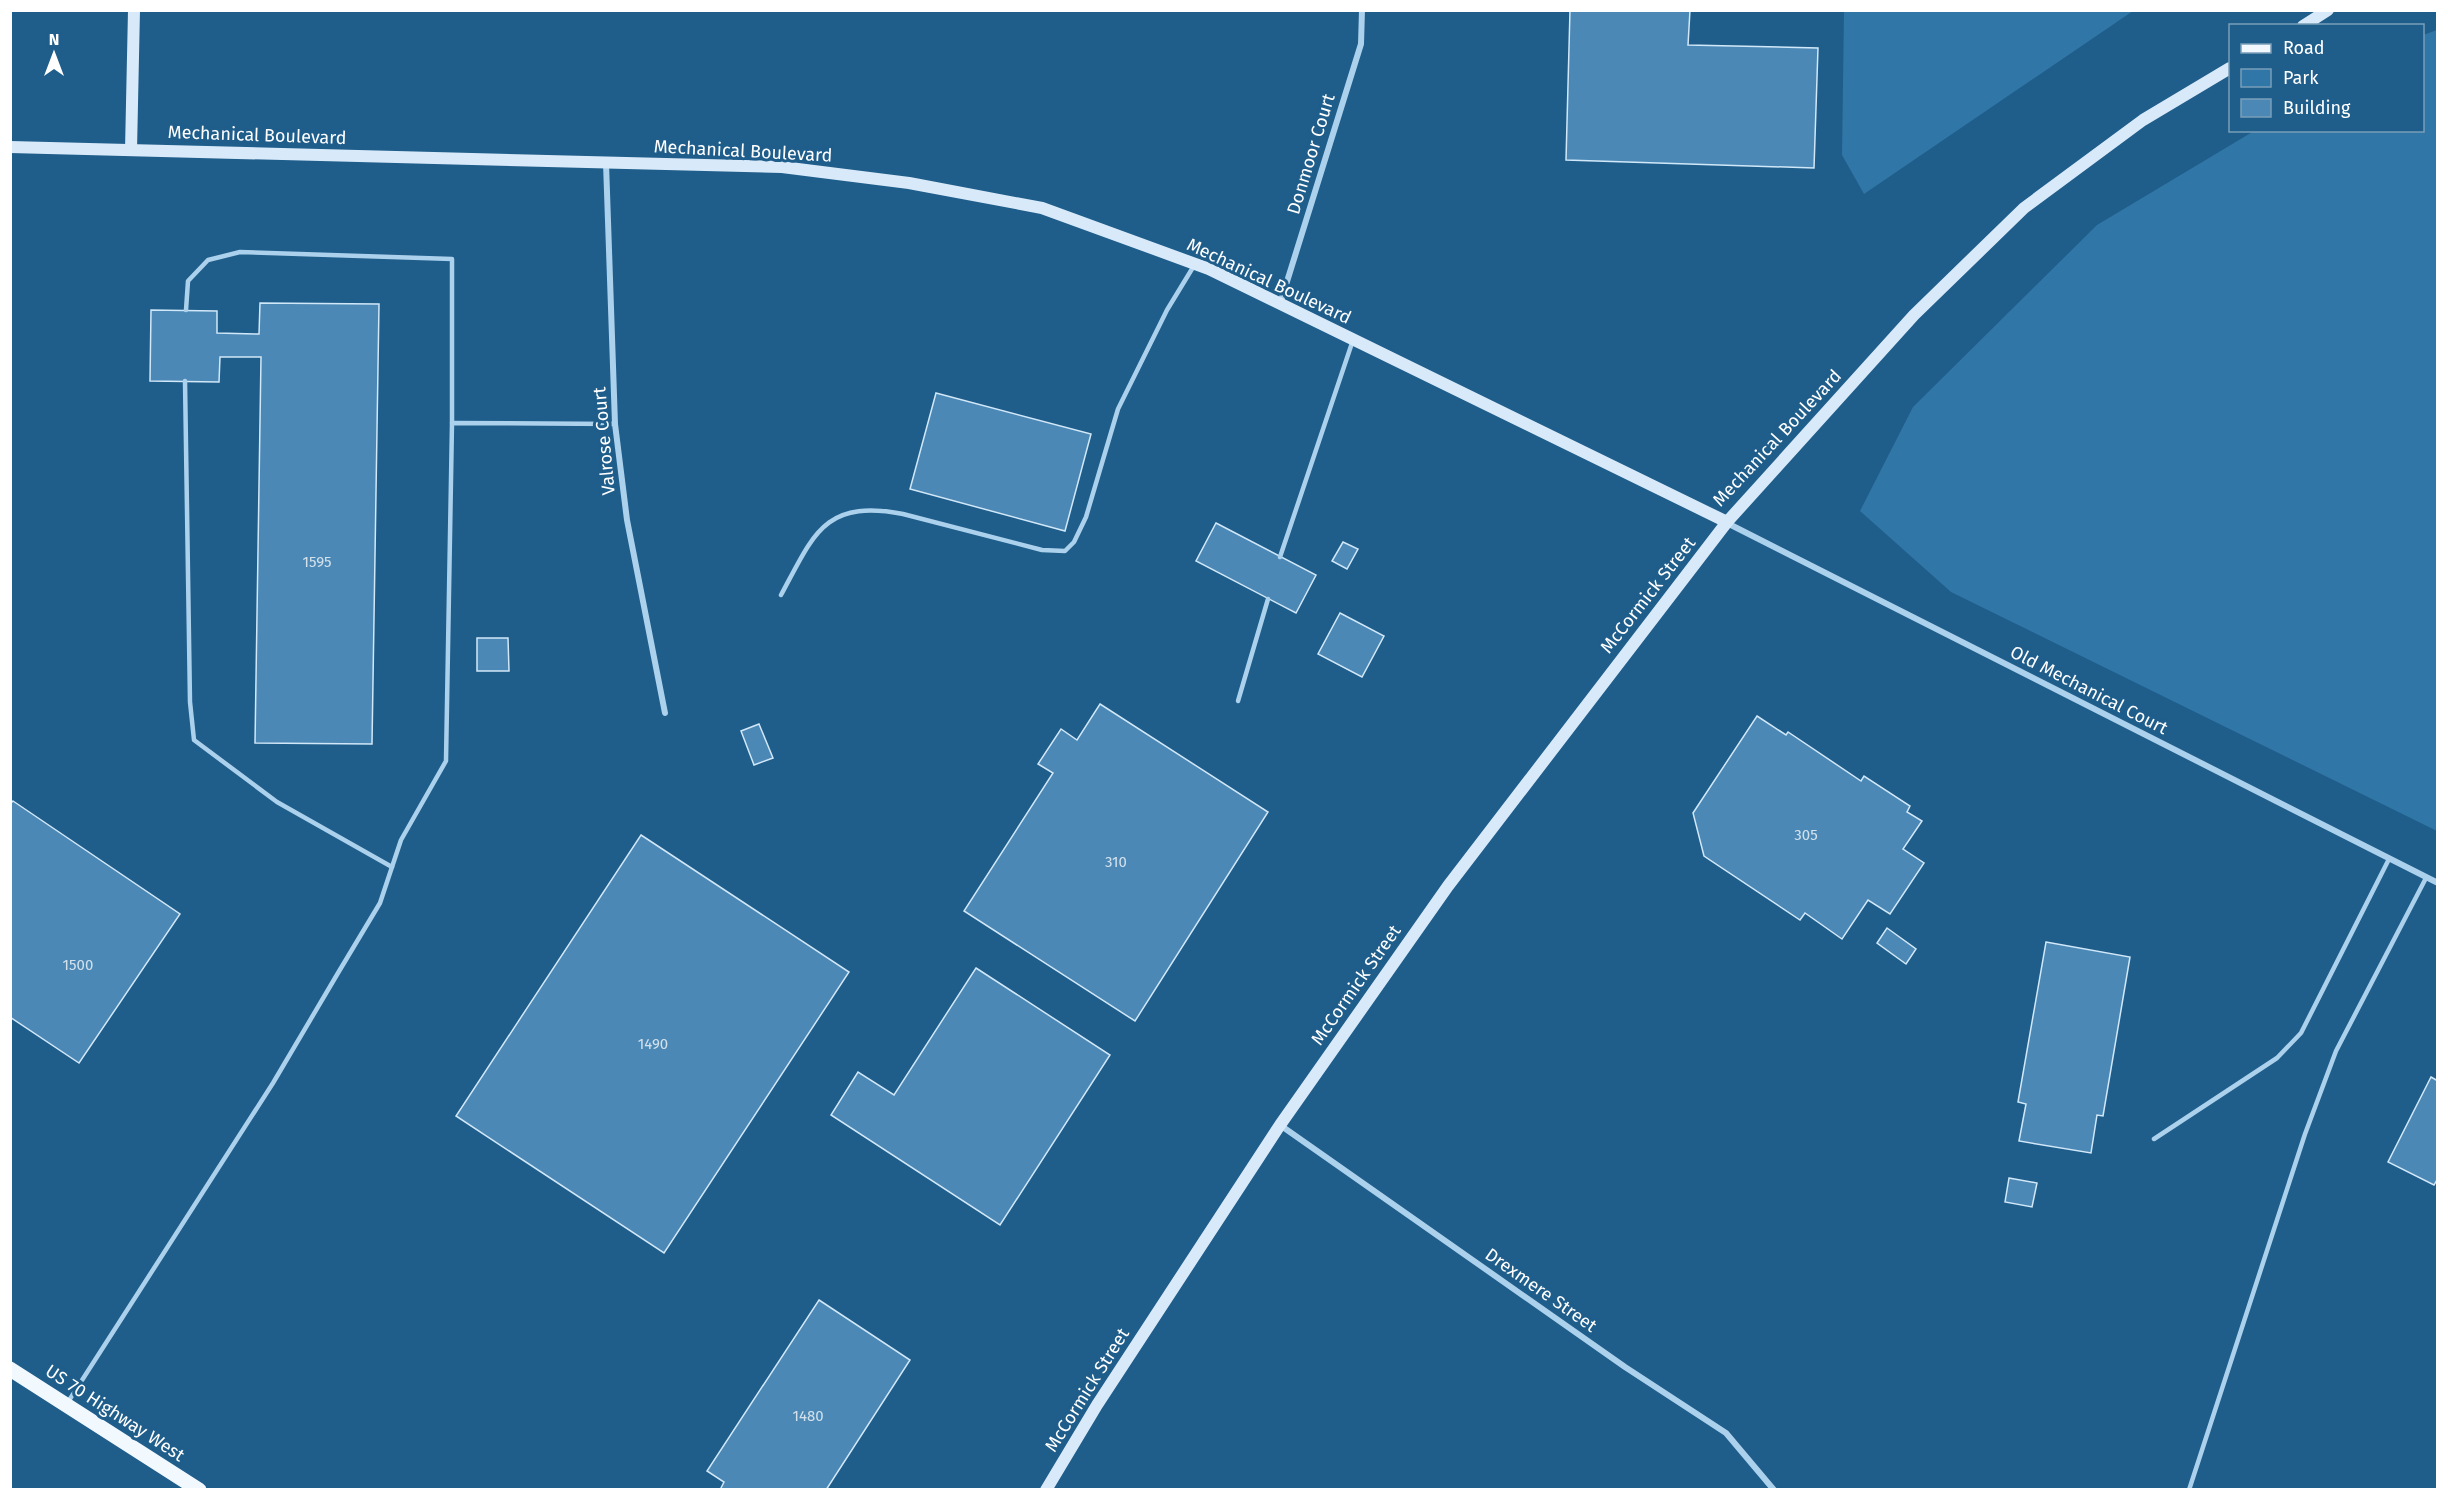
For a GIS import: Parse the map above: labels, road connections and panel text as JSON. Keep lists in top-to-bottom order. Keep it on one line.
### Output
{"streets":{"main road":["US 70 Highway West"],"street":["Mechanical Boulevard","Donmoor Court","Valrose Court","McCormick Street","Old Mechanical Court","Drexmere Street"]},"crossings":[["Mechanical Boulevard","Donmoor Court"],["Mechanical Boulevard","Valrose Court"],["Mechanical Boulevard","McCormick Street"],["Mechanical Boulevard","Old Mechanical Court"],["McCormick Street","Old Mechanical Court"],["McCormick Street","Drexmere Street"]],"house_numbers":["1595","305","310","1500","1490","1480"],"legend":["Road","Park","Building"],"north":"top"}
